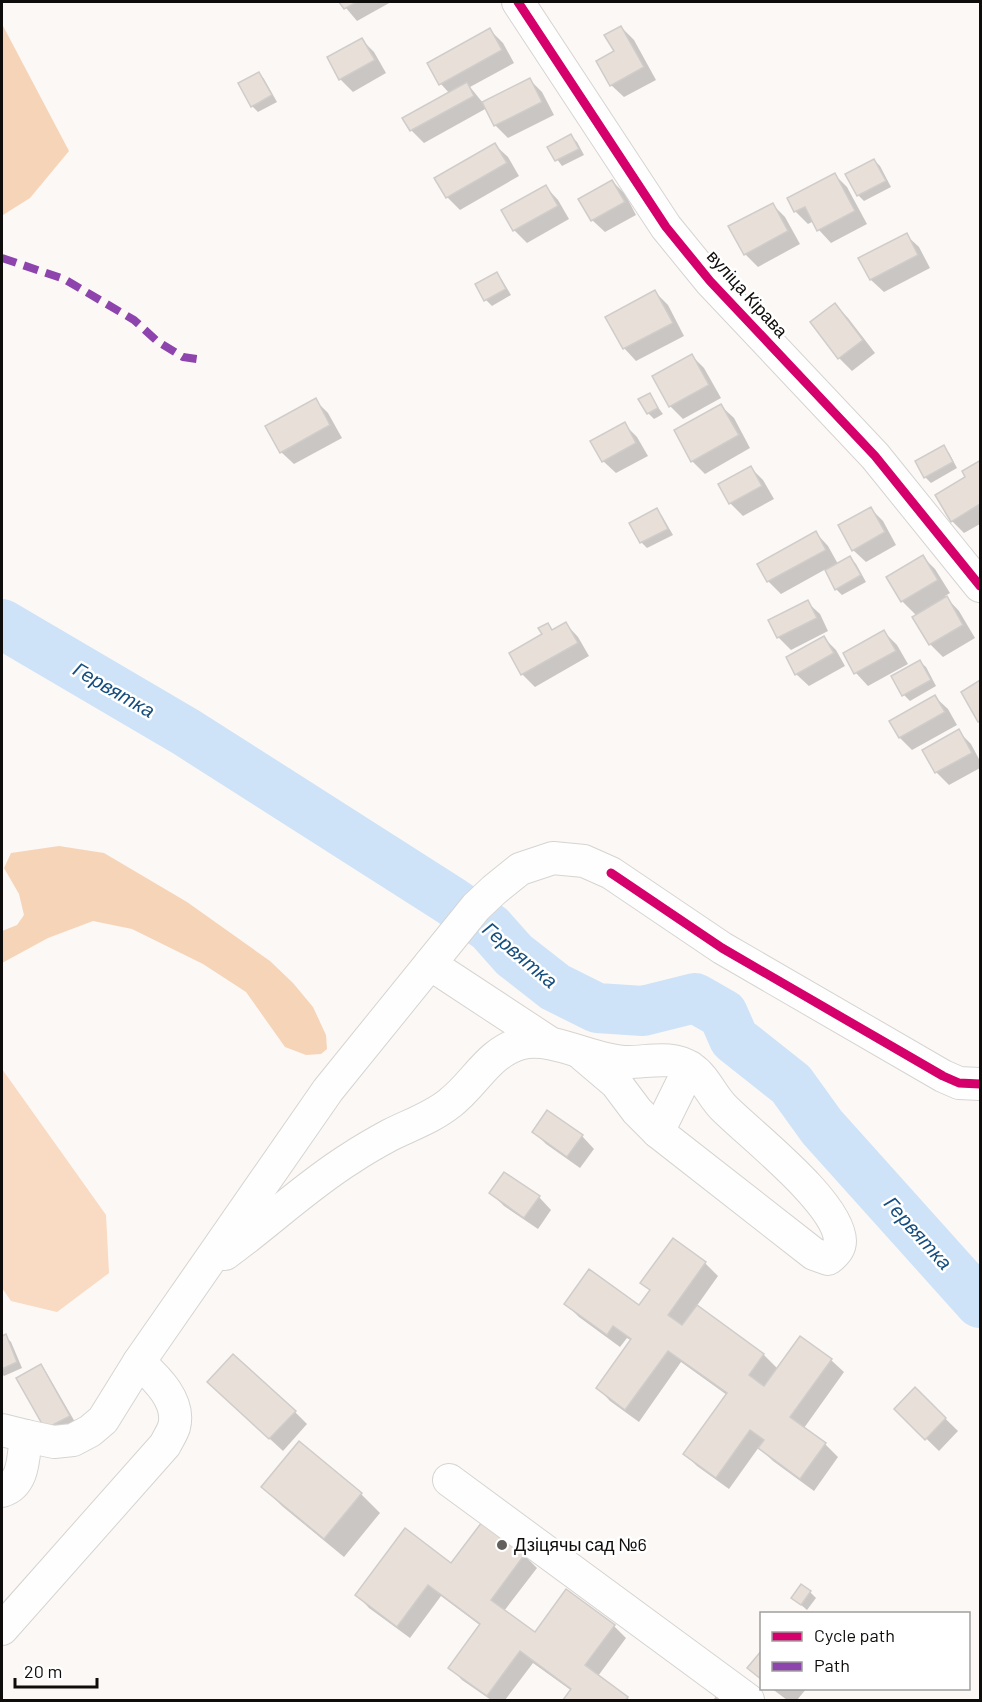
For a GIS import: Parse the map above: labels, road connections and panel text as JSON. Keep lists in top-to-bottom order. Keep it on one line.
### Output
{"streets":{"street":["вуліца Кірава"]},"water":["Гервятка"],"places":["Дзіцячы сад №6"],"legend":["Cycle path","Path"],"scale_bar":"20 m"}
